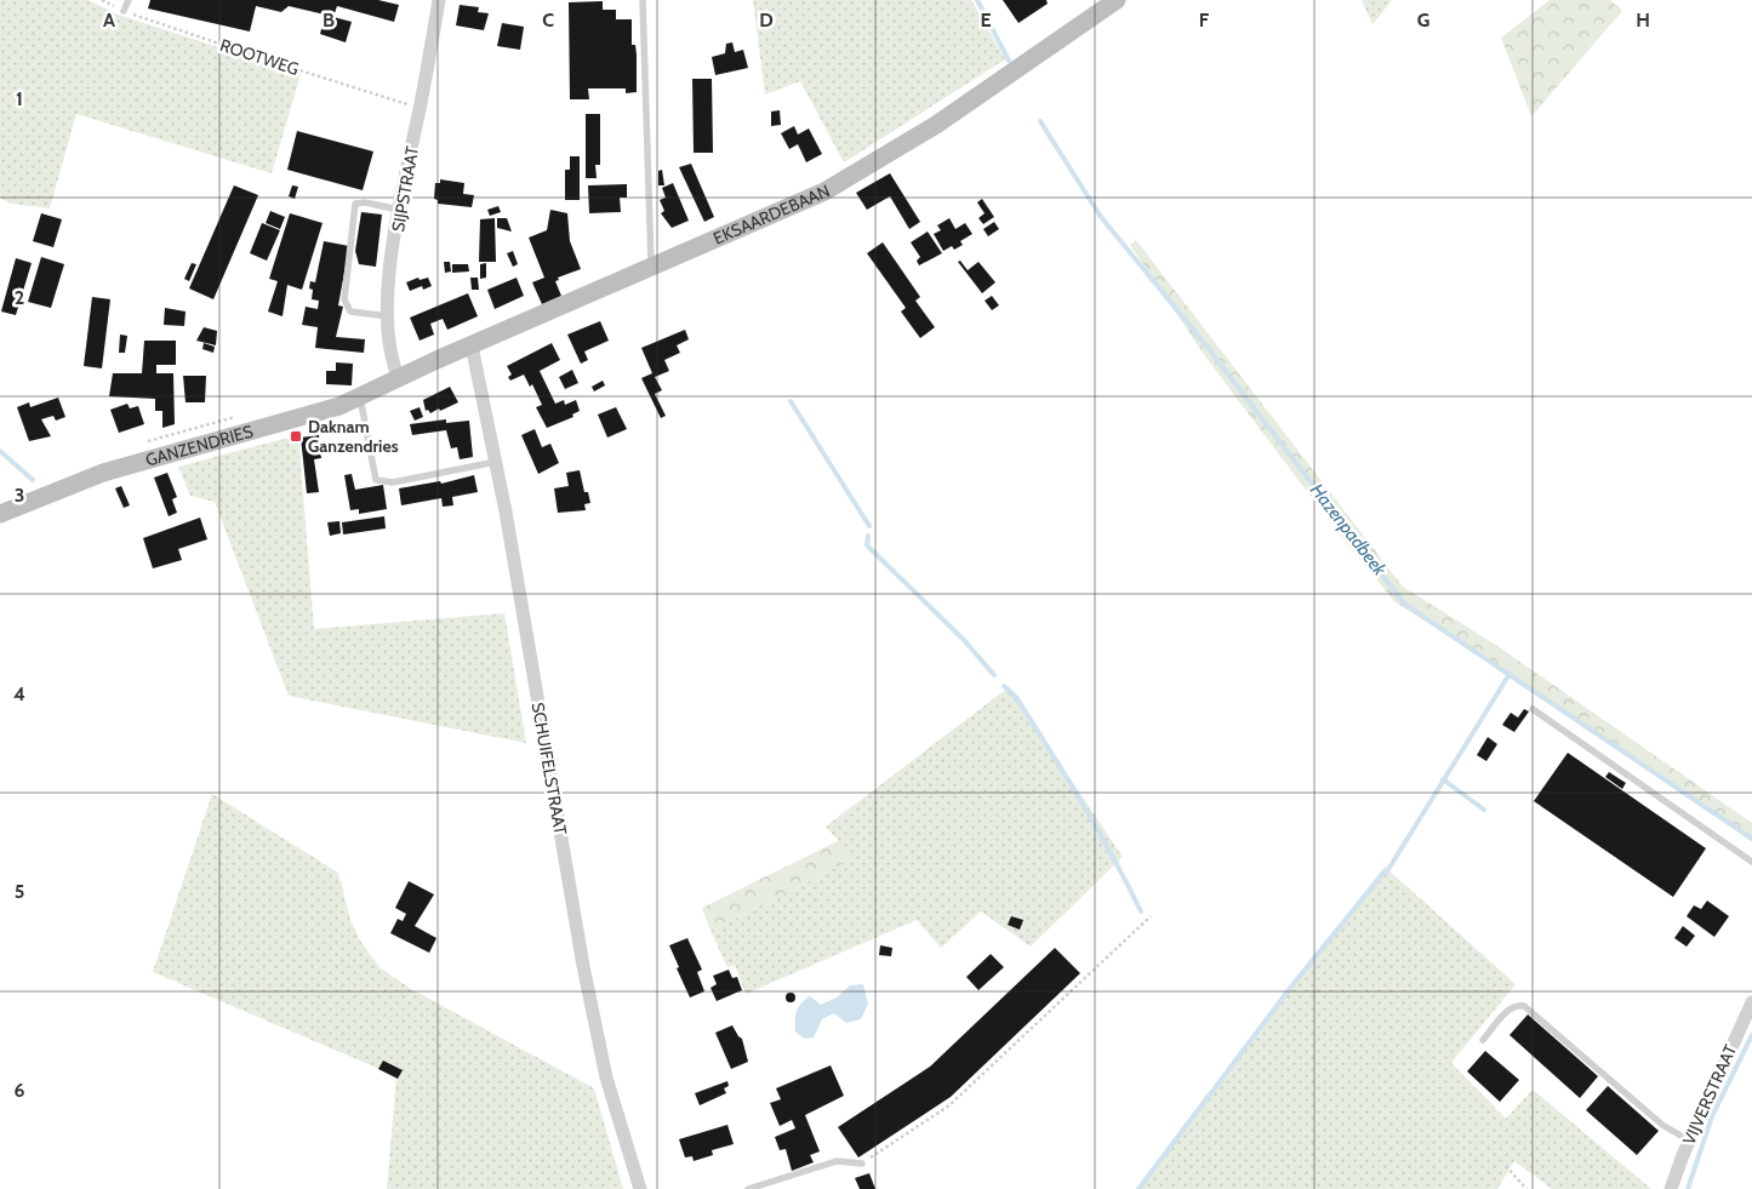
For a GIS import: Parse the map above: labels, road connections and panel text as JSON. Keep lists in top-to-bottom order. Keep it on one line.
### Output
{"streets":{"main road":["EKSAARDEBAAN","GANZENDRIES"],"street":["SIJPSTRAAT","SCHUIFELSTRAAT","VIJVERSTRAAT"],"path":["ROOTWEG"]},"crossings":[["ROOTWEG","SIJPSTRAAT"],["SIJPSTRAAT","EKSAARDEBAAN"],["SIJPSTRAAT","GANZENDRIES"],["EKSAARDEBAAN","GANZENDRIES"],["EKSAARDEBAAN","SCHUIFELSTRAAT"]],"water":["Hazenpadbeek"],"places":{"transit":["Daknam Ganzendries"]},"grid":{"columns":["A","B","C","D","E","F","G","H"],"rows":["1","2","3","4","5","6"]}}
